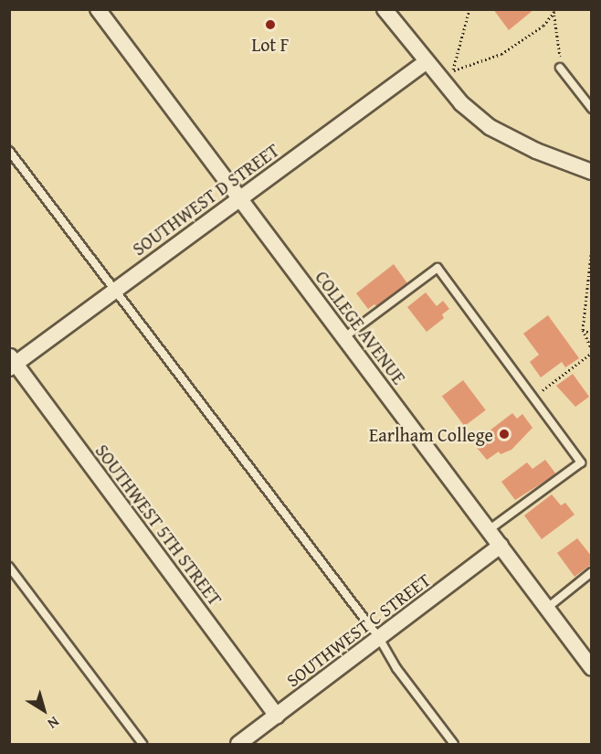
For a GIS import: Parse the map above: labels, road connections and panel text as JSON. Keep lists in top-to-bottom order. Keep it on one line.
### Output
{"streets":{"street":["SOUTHWEST D STREET","COLLEGE AVENUE","SOUTHWEST 5TH STREET","SOUTHWEST C STREET"]},"crossings":[["SOUTHWEST D STREET","COLLEGE AVENUE"],["SOUTHWEST D STREET","SOUTHWEST 5TH STREET"],["COLLEGE AVENUE","SOUTHWEST C STREET"],["SOUTHWEST 5TH STREET","SOUTHWEST C STREET"]],"places":["Lot F","Earlham College"],"north":"bottom right"}
